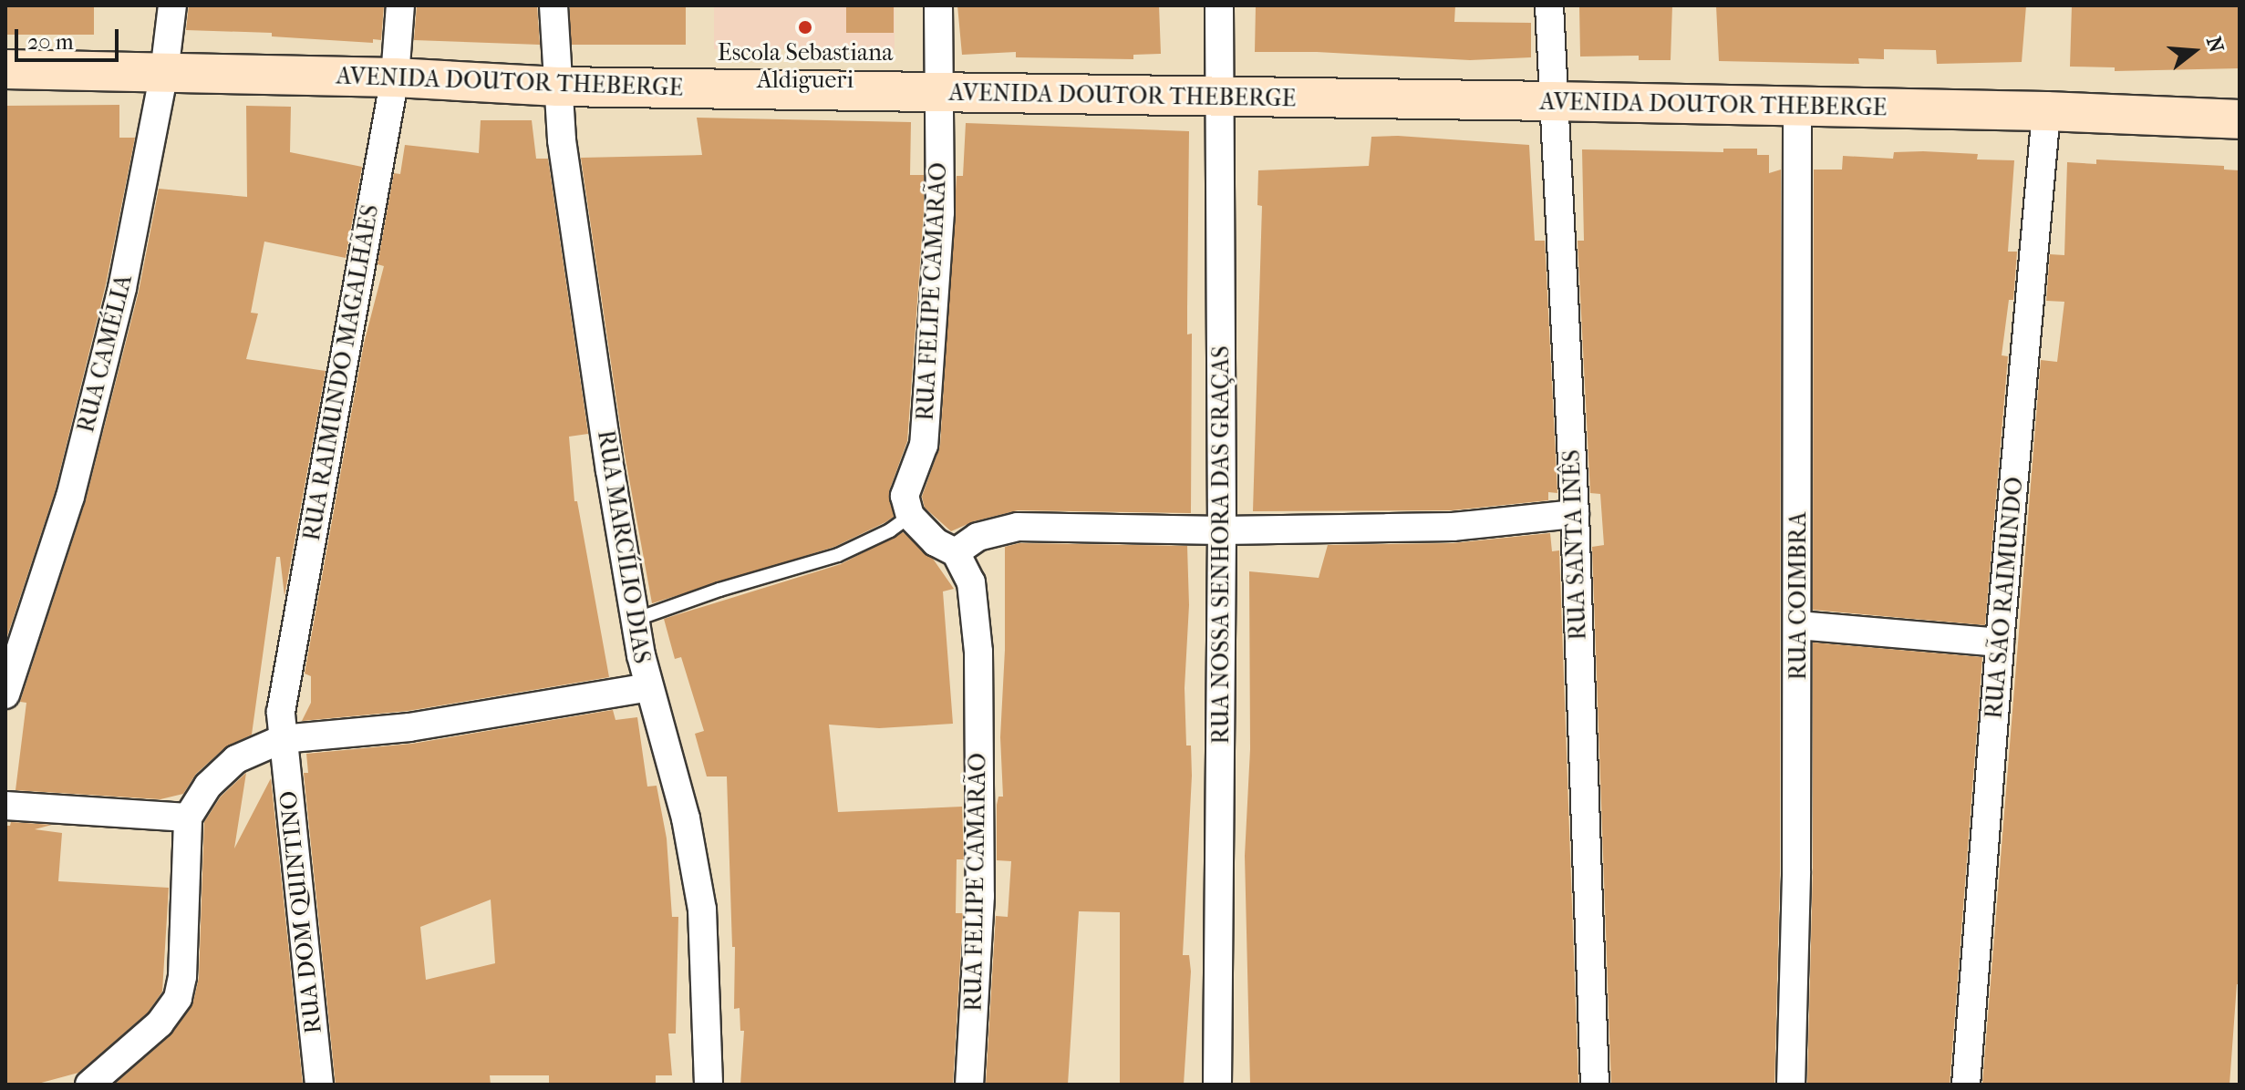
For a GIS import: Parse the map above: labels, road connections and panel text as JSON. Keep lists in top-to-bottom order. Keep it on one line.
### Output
{"streets":{"main road":["AVENIDA DOUTOR THEBERGE"],"street":["RUA FELIPE CAMARÃO","RUA CAMÉLIA","RUA RAIMUNDO MAGALHÃES","RUA NOSSA SENHORA DAS GRAÇAS","RUA SANTA INÊS","RUA MARCÍLIO DIAS","RUA COIMBRA","RUA SÃO RAIMUNDO","RUA DOM QUINTINO"]},"crossings":[["AVENIDA DOUTOR THEBERGE","RUA FELIPE CAMARÃO"],["AVENIDA DOUTOR THEBERGE","RUA CAMÉLIA"],["AVENIDA DOUTOR THEBERGE","RUA RAIMUNDO MAGALHÃES"],["AVENIDA DOUTOR THEBERGE","RUA NOSSA SENHORA DAS GRAÇAS"],["AVENIDA DOUTOR THEBERGE","RUA SANTA INÊS"],["AVENIDA DOUTOR THEBERGE","RUA MARCÍLIO DIAS"],["AVENIDA DOUTOR THEBERGE","RUA COIMBRA"],["AVENIDA DOUTOR THEBERGE","RUA SÃO RAIMUNDO"],["RUA RAIMUNDO MAGALHÃES","RUA DOM QUINTINO"]],"places":["Escola Sebastiana Aldigueri"],"scale_bar":"20 m","north":"right"}
